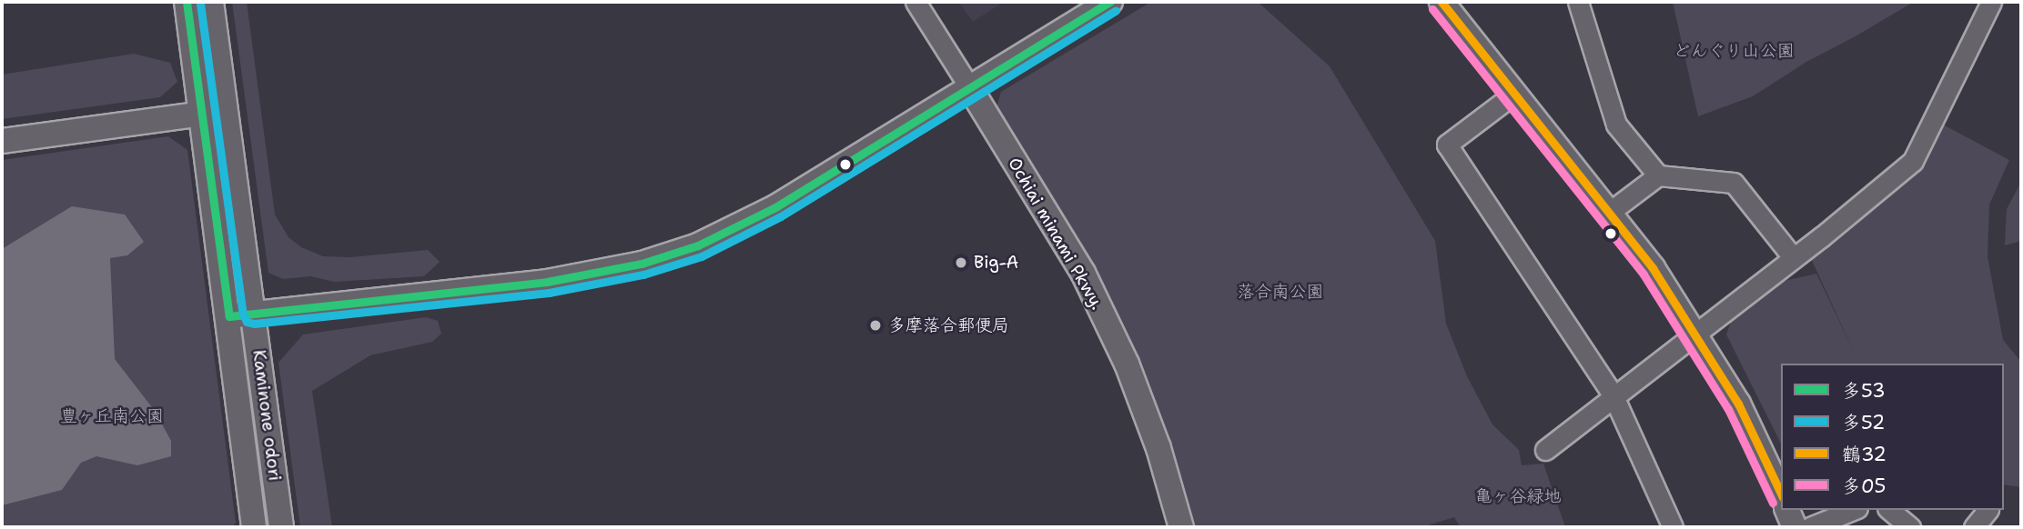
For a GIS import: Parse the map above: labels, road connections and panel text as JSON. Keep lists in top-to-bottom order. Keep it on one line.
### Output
{"streets":{"street":["Ochiai minami Pkwy.","Kaminone odori"]},"parks":["どんぐり山公園","落合南公園","豊ヶ丘南公園","亀ヶ谷緑地"],"places":["Big-A","多摩落合郵便局"],"lines":["transit line 多53","transit line 鶴32","transit line 多52","transit line 多05"],"legend":["多53","多52","鶴32","多05"]}
